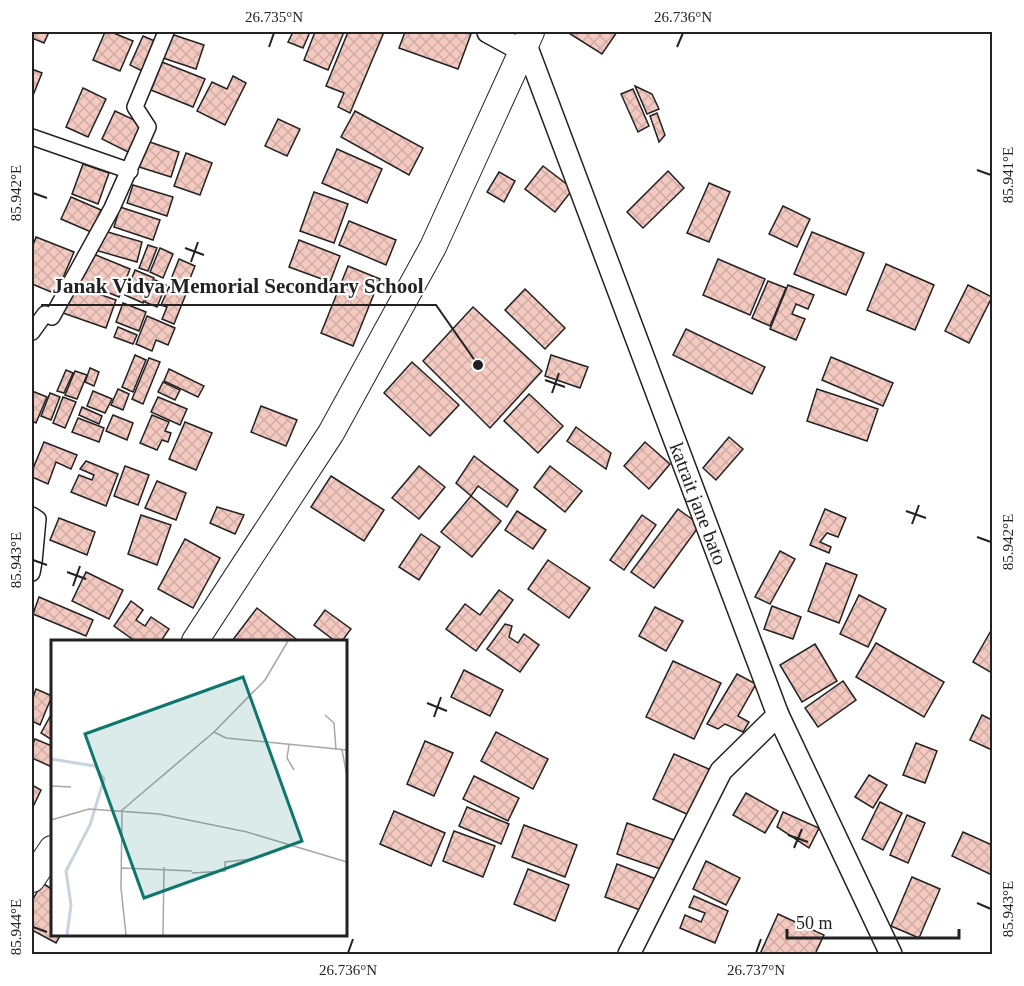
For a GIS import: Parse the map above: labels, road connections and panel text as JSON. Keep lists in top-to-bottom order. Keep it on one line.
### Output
{"streets":{"street":["katrait jane bato"]},"places":["Janak Vidya Memorial Secondary School"],"scale_bar":"50 m","coordinates":["26.735°N","26.736°N","85.941°E","85.942°E","85.943°E","85.944°E","26.737°N"]}
